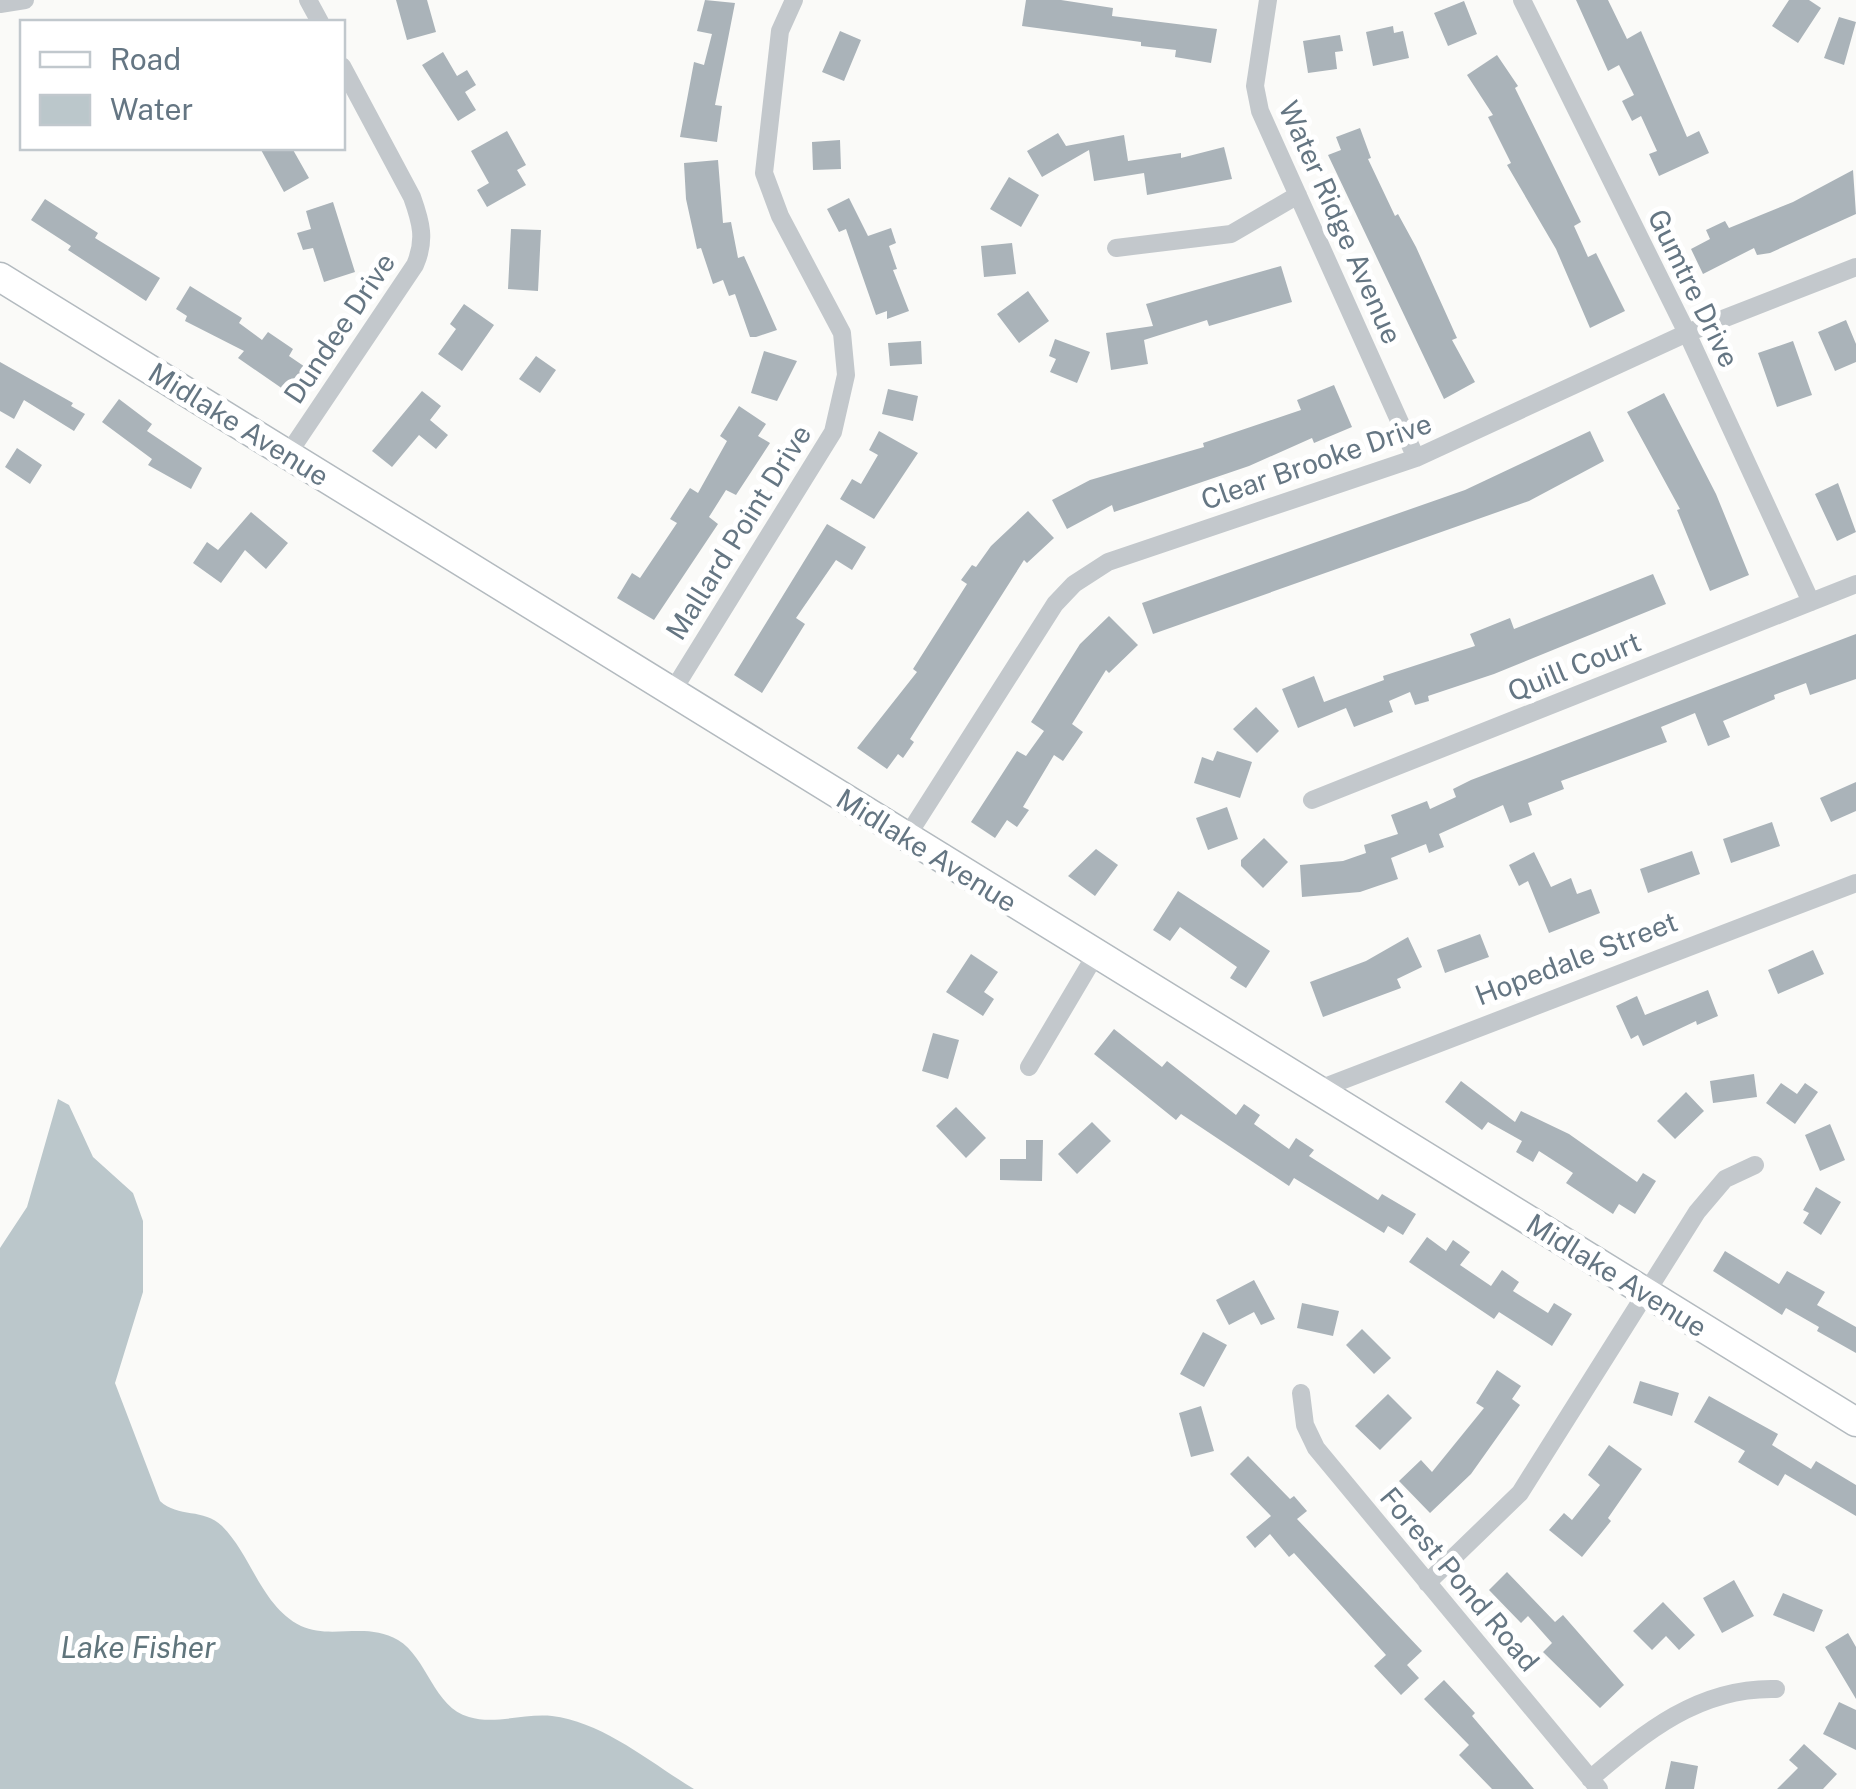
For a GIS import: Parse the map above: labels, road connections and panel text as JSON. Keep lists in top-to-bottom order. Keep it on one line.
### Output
{"streets":{"street":["Water Ridge Avenue","Gumtre Drive","Dundee Drive","Midlake Avenue","Clear Brooke Drive","Mallard Point Drive","Quill Court","Hopedale Street","Forest Pond Road"]},"crossings":[["Water Ridge Avenue","Clear Brooke Drive"],["Gumtre Drive","Clear Brooke Drive"],["Gumtre Drive","Quill Court"],["Dundee Drive","Midlake Avenue"],["Midlake Avenue","Clear Brooke Drive"],["Midlake Avenue","Mallard Point Drive"],["Midlake Avenue","Hopedale Street"]],"water":["Lake Fisher"],"legend":["Road","Water"]}
